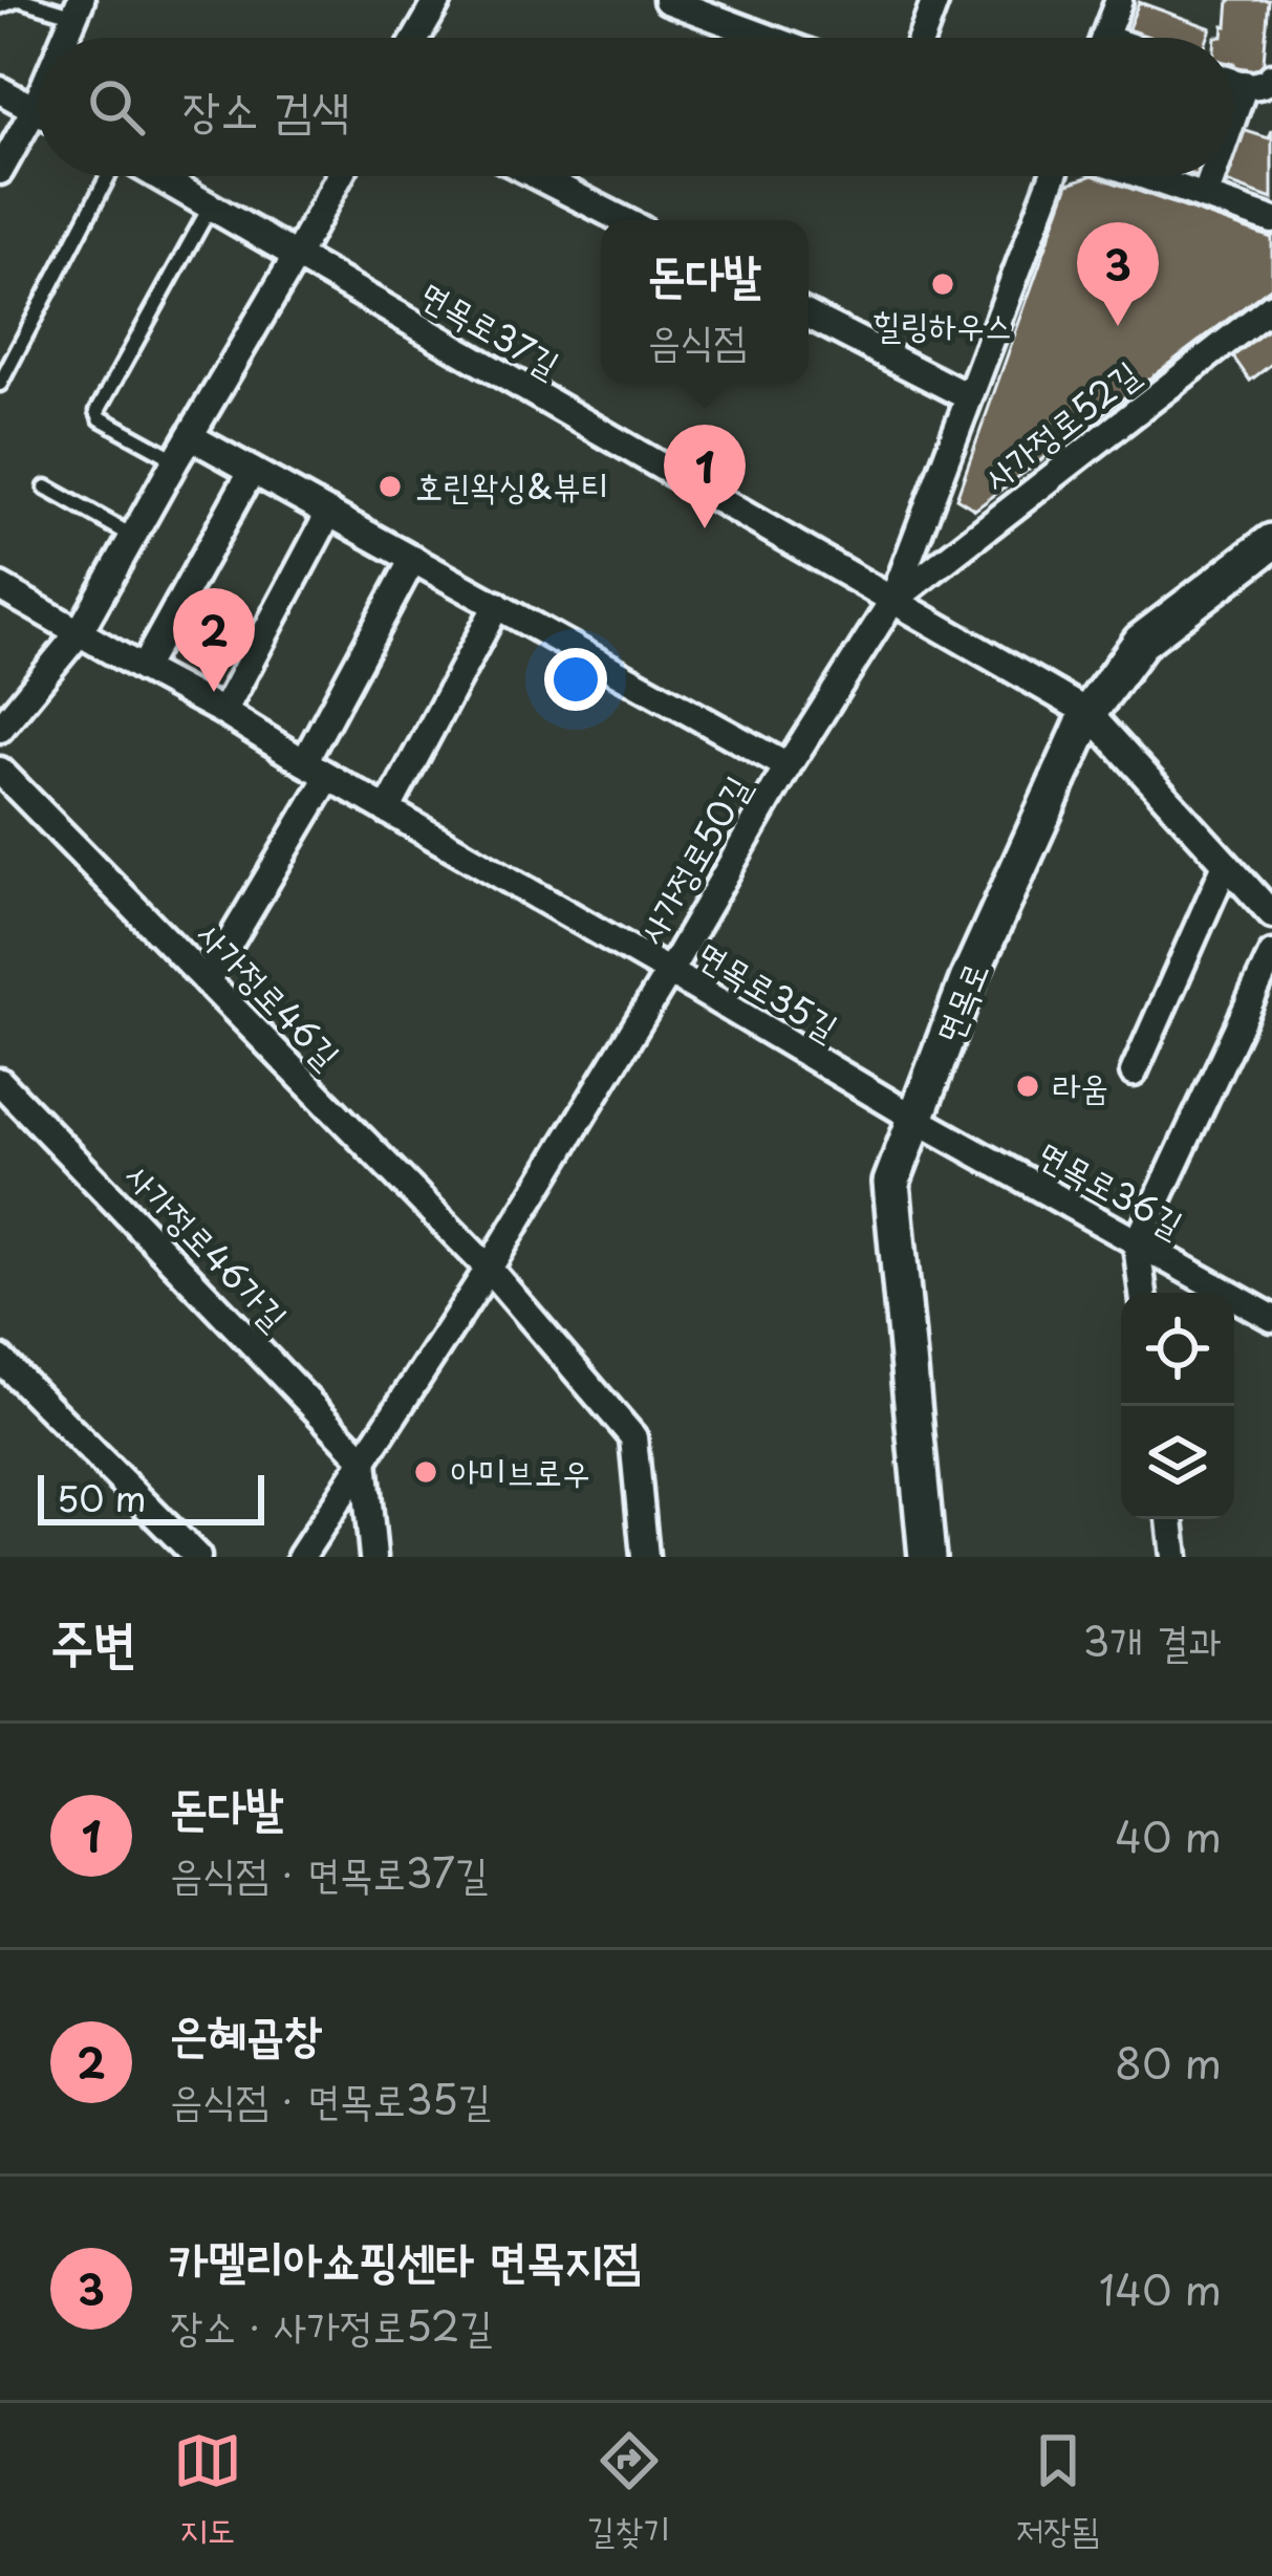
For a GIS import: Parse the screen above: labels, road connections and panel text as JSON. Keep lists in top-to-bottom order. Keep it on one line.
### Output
{"streets":{"street":["면목로37길","사가정로52길","사가정로50길","면목로35길","사가정로46길","면목로","면목로36길","사가정로46가길"]},"crossings":[["면목로37길","사가정로52길"],["면목로37길","사가정로50길"],["면목로37길","면목로"],["사가정로52길","사가정로50길"],["사가정로50길","면목로35길"],["사가정로50길","사가정로46길"],["사가정로50길","사가정로46가길"],["면목로35길","면목로"],["면목로35길","면목로36길"],["면목로","면목로36길"]],"places":["힐링하우스","호린왁싱&뷰티","라움","아미브로우"],"scale_bar":"50 m","page":{"search":"장소 검색","popup":["돈다발","음식점"],"pins":["3","1","2"],"scale":"50 m","heading":["주변","3개 결과"],"list":[{"mark":"1","name":"돈다발","note":"음식점 · 면목로37길","value":"40 m"},{"mark":"2","name":"은혜곱창","note":"음식점 · 면목로35길","value":"80 m"},{"mark":"3","name":"카멜리아쇼핑센타 면목지점","note":"장소 · 사가정로52길","value":"140 m"}],"nav":["지도","길찾기","저장됨"]}}
